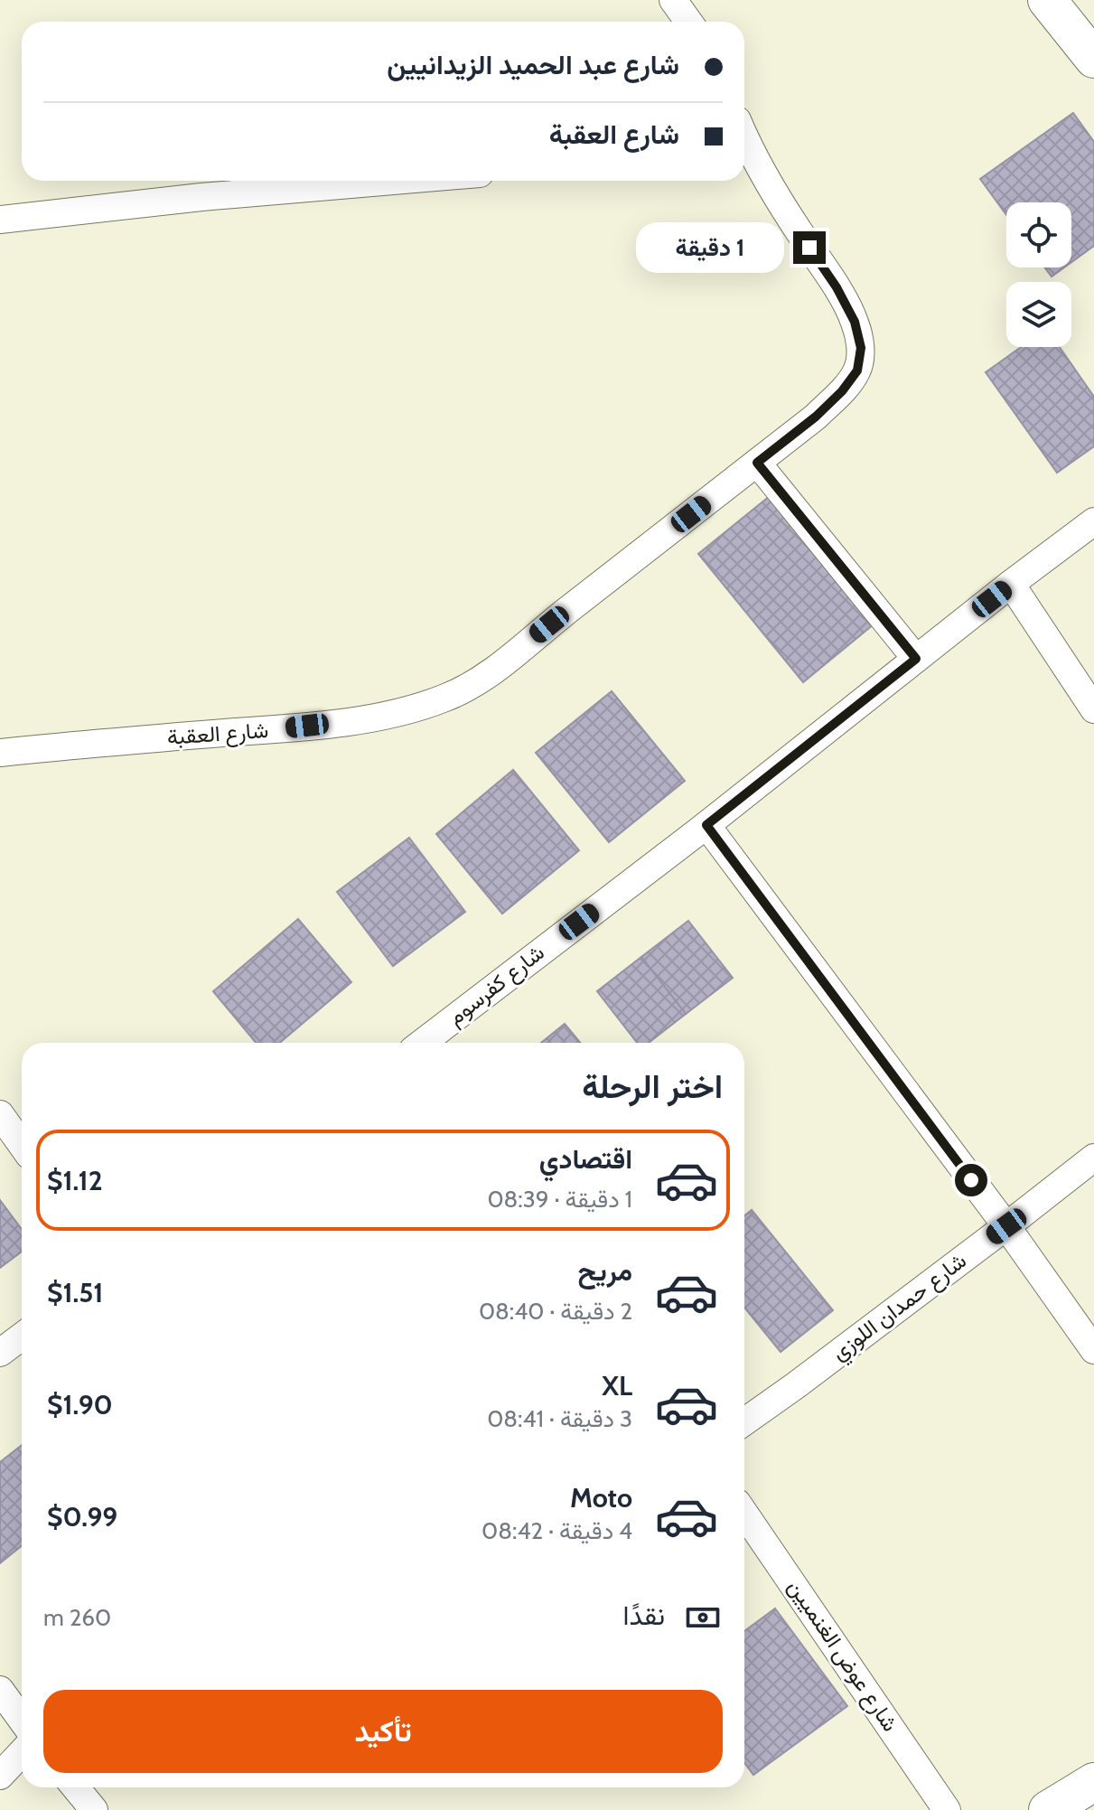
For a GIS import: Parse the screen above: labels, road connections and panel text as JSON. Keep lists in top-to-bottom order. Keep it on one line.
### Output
{"streets":{"street":["شارع العقبة","شارع كفرسوم","شارع حمدان اللوزي","شارع عوض الغنميين"]},"page":{"banner":["شارع عبد الحميد الزيدانيين","شارع العقبة"],"bubble":"1 دقيقة","heading":"اختر الرحلة","list":[{"name":"اقتصادي","note":"1 دقيقة · 08:39","value":"$1.12"},{"name":"مريح","note":"2 دقيقة · 08:40","value":"$1.51"},{"name":"XL","note":"3 دقيقة · 08:41","value":"$1.90"},{"name":"Moto","note":"4 دقيقة · 08:42","value":"$0.99"}],"pay":["نقدًا","260 m"],"buttons":"تأكيد"}}
